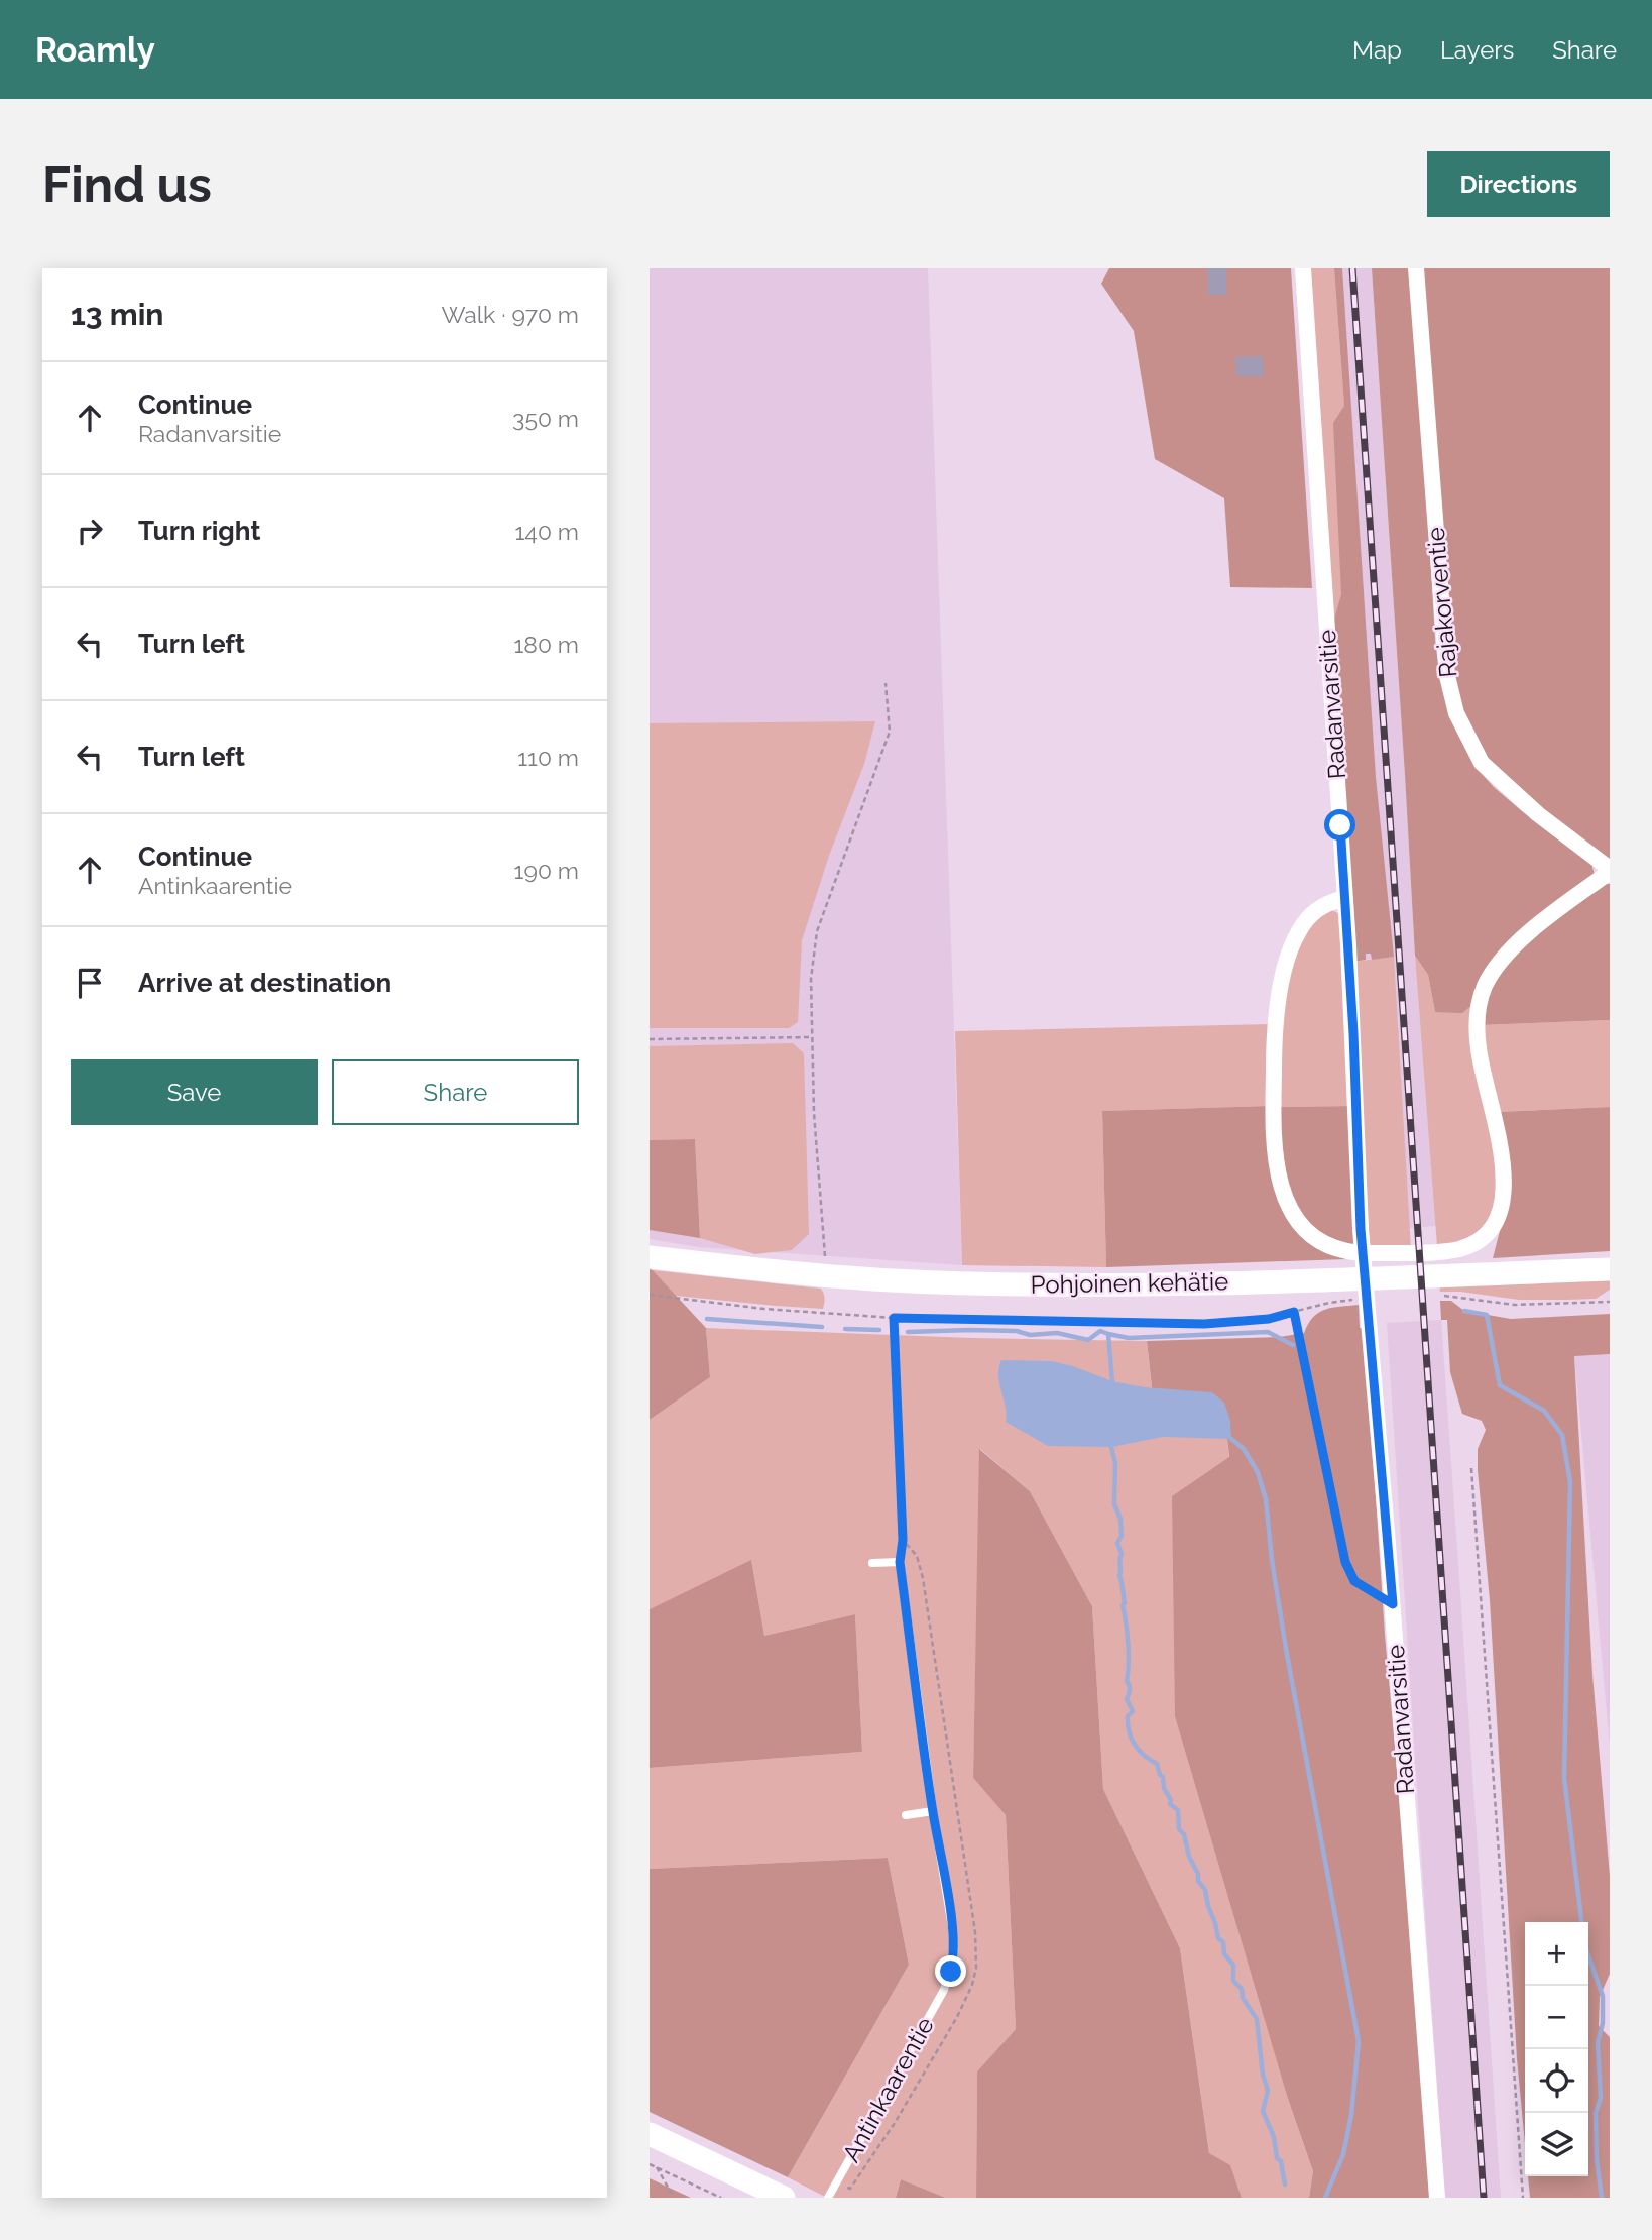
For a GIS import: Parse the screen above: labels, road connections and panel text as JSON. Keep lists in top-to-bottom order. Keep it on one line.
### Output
{"streets":{"main road":["Pohjoinen kehätie"],"street":["Rajakorventie","Radanvarsitie"],"lane":["Antinkaarentie"]},"crossings":[["Rajakorventie","Radanvarsitie"]],"page":{"header":"Roamly","nav":["Map","Layers","Share"],"buttons":["Directions",["Save","Share"]],"title":"Find us","heading":["13 min","Walk · 970 m"],"list":[["Continue","Radanvarsitie","350 m"],["Turn right","140 m"],["Turn left","180 m"],["Turn left","110 m"],["Continue","Antinkaarentie","190 m"],"Arrive at destination"],"map_buttons":["+","−"]}}
